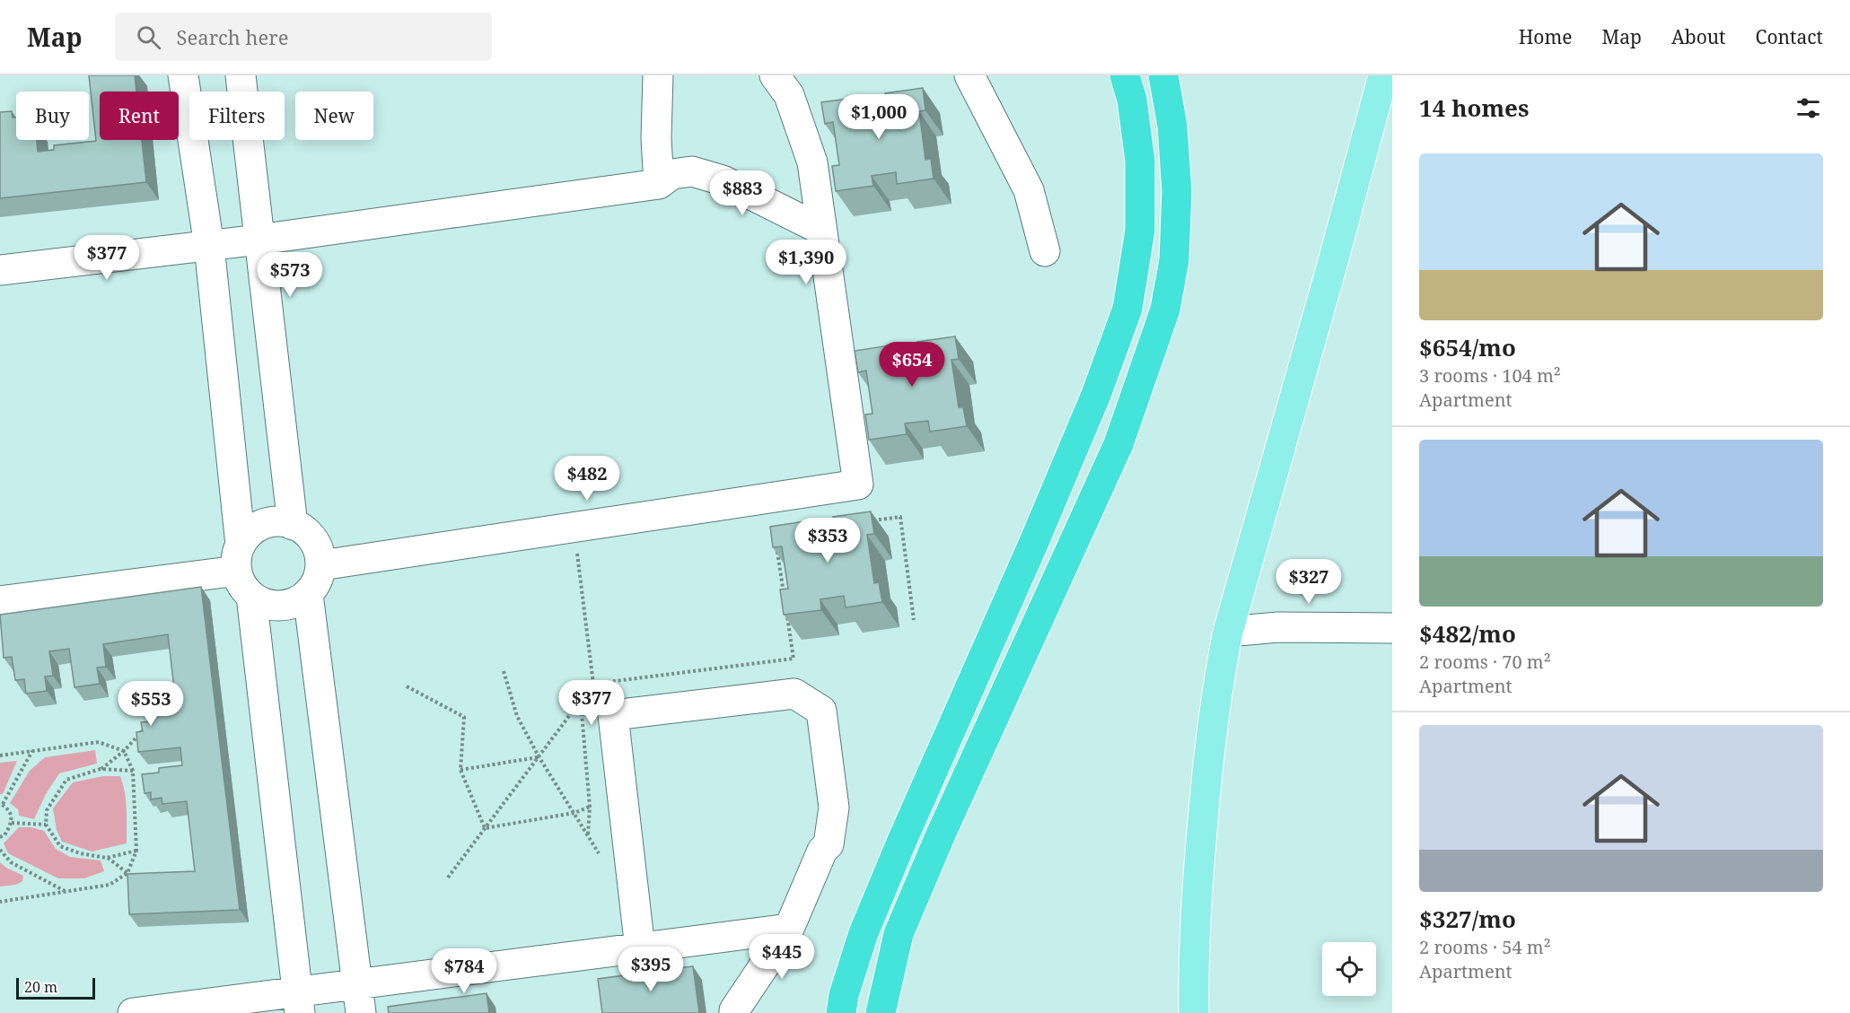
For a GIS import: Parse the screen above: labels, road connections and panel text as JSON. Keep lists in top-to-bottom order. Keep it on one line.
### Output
{"scale_bar":"20 m","page":{"header":"Map","search":"Search here","nav":["Home","Map","About","Contact"],"heading":"14 homes","chip":["Buy","Rent","Filters","New"],"price":["$1,000","$883","$377","$1,390","$573","$654","$482","$353","$327","$377","$553","$445","$395","$784"],"list":[{"name":"$654/mo","note":"3 rooms · 104 m² · Apartment"},{"name":"$482/mo","note":"2 rooms · 70 m² · Apartment"},{"name":"$327/mo","note":"2 rooms · 54 m² · Apartment"}],"scale":"20 m"}}
